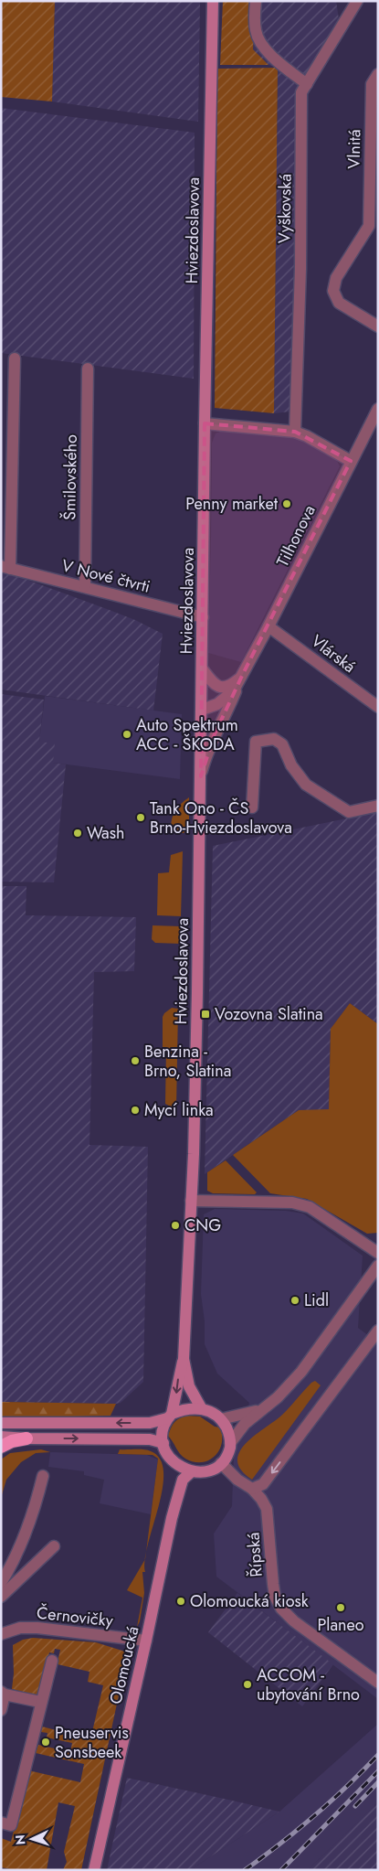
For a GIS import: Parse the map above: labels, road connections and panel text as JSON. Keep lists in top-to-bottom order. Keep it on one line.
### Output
{"streets":{"main road":["Hviezdoslavova","Olomoucká"],"street":["Vlnitá","Vyškovská","Šmilovského","Tilhonova","V Nové čtvrti","Vlárská","Řípská","Černovičky"]},"crossings":[["Hviezdoslavova","Tilhonova"],["Hviezdoslavova","V Nové čtvrti"],["Hviezdoslavova","Řípská"],["Hviezdoslavova","Olomoucká"],["Šmilovského","V Nové čtvrti"],["Tilhonova","Vlárská"],["Řípská","Olomoucká"],["Černovičky","Olomoucká"]],"places":{"other":["Penny market","Auto Spektrum ACC - ŠKODA","Tank Ono - ČS Brno-Hviezdoslavova","Wash","Benzina - Brno, Slatina","Mycí linka","CNG","Lidl","Olomoucká kiosk","Planeo","ACCOM - ubytování Brno","Pneuservis Sonsbeek"],"transit":["Vozovna Slatina"]},"north":"left"}
